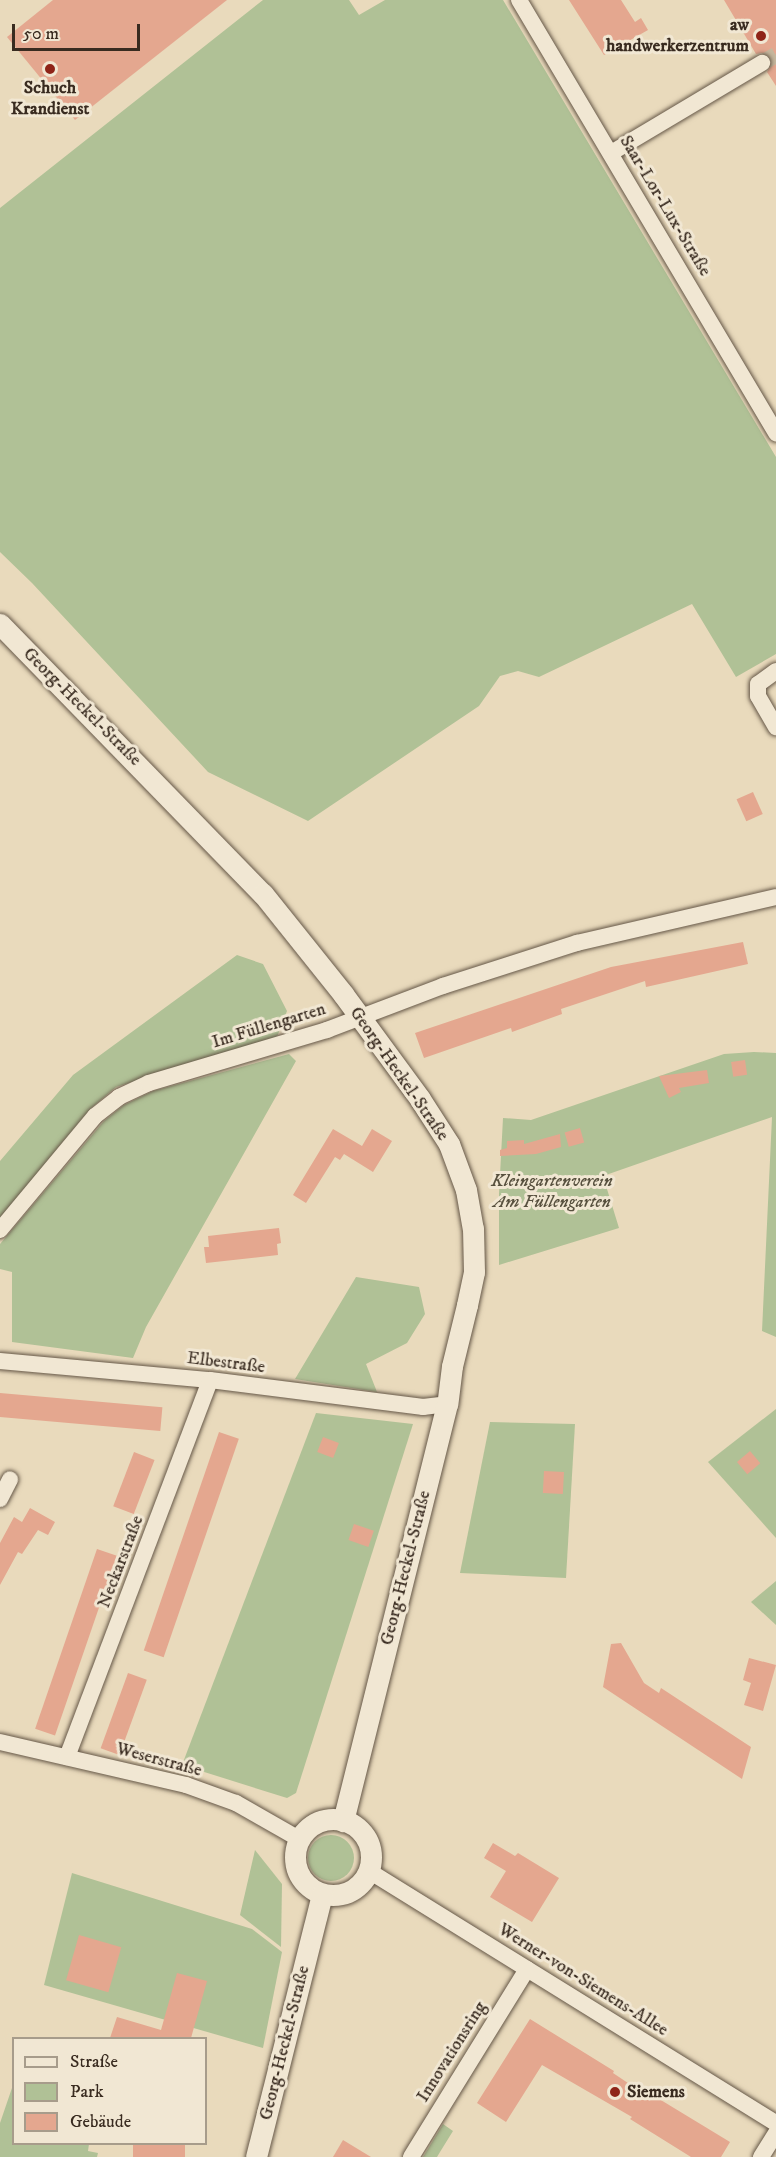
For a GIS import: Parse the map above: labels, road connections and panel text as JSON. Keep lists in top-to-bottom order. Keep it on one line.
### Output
{"streets":{"street":["Saar-Lor-Lux-Straße","Georg-Heckel-Straße","Im Füllengarten","Elbestraße","Neckarstraße","Weserstraße","Werner-von-Siemens-Allee","Innovationsring"]},"crossings":[["Georg-Heckel-Straße","Im Füllengarten"],["Georg-Heckel-Straße","Elbestraße"],["Georg-Heckel-Straße","Weserstraße"],["Georg-Heckel-Straße","Werner-von-Siemens-Allee"],["Elbestraße","Neckarstraße"],["Neckarstraße","Weserstraße"],["Weserstraße","Werner-von-Siemens-Allee"],["Werner-von-Siemens-Allee","Innovationsring"]],"parks":["Kleingartenverein Am Füllengarten"],"places":["aw handwerkerzentrum","Schuch Krandienst","Siemens"],"legend":["Straße","Park","Gebäude"],"scale_bar":"50 m"}
